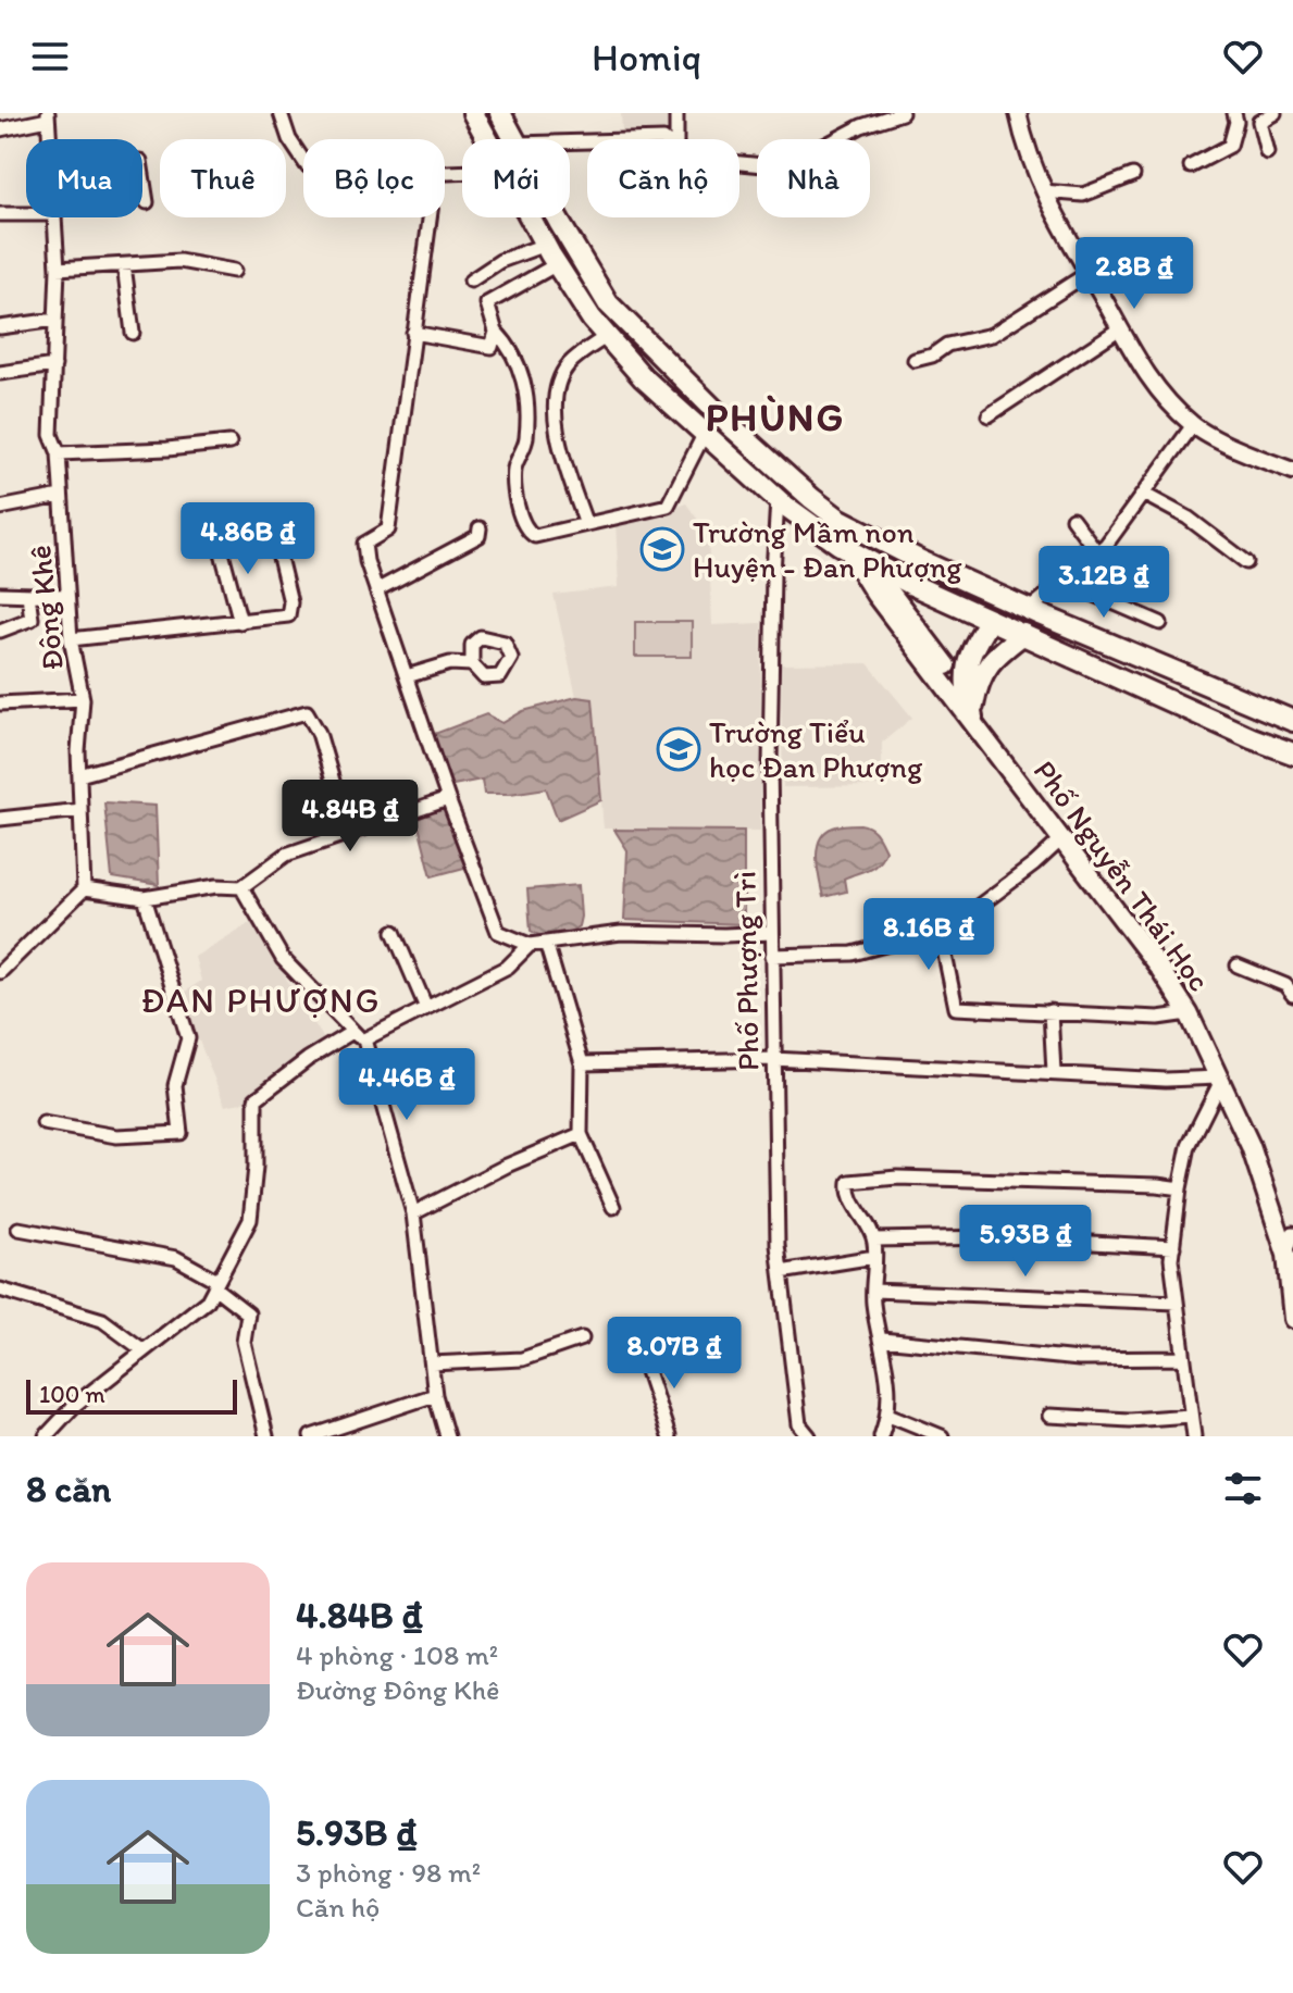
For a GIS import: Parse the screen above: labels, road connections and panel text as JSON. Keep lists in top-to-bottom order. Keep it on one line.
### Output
{"streets":{"main road":["Phố Nguyễn Thái Học"],"street":["Đông Khê","Phố Phượng Trì"]},"districts":["PHÙNG","ĐAN PHƯỢNG"],"places":{"school or university":["Trường Mầm non Huyện - Đan Phượng","Trường Tiểu học Đan Phượng"]},"scale_bar":"100 m","page":{"header":"Homiq","chip":["Mua","Thuê","Bộ lọc","Mới","Căn hộ","Nhà"],"price":["2.8B ₫","4.86B ₫","3.12B ₫","4.84B ₫","8.16B ₫","4.46B ₫","5.93B ₫","8.07B ₫"],"scale":"100 m","heading":"8 căn","list":[{"name":"4.84B ₫","note":"4 phòng · 108 m² · Đường Đông Khê"},{"name":"5.93B ₫","note":"3 phòng · 98 m² · Căn hộ"}]}}
